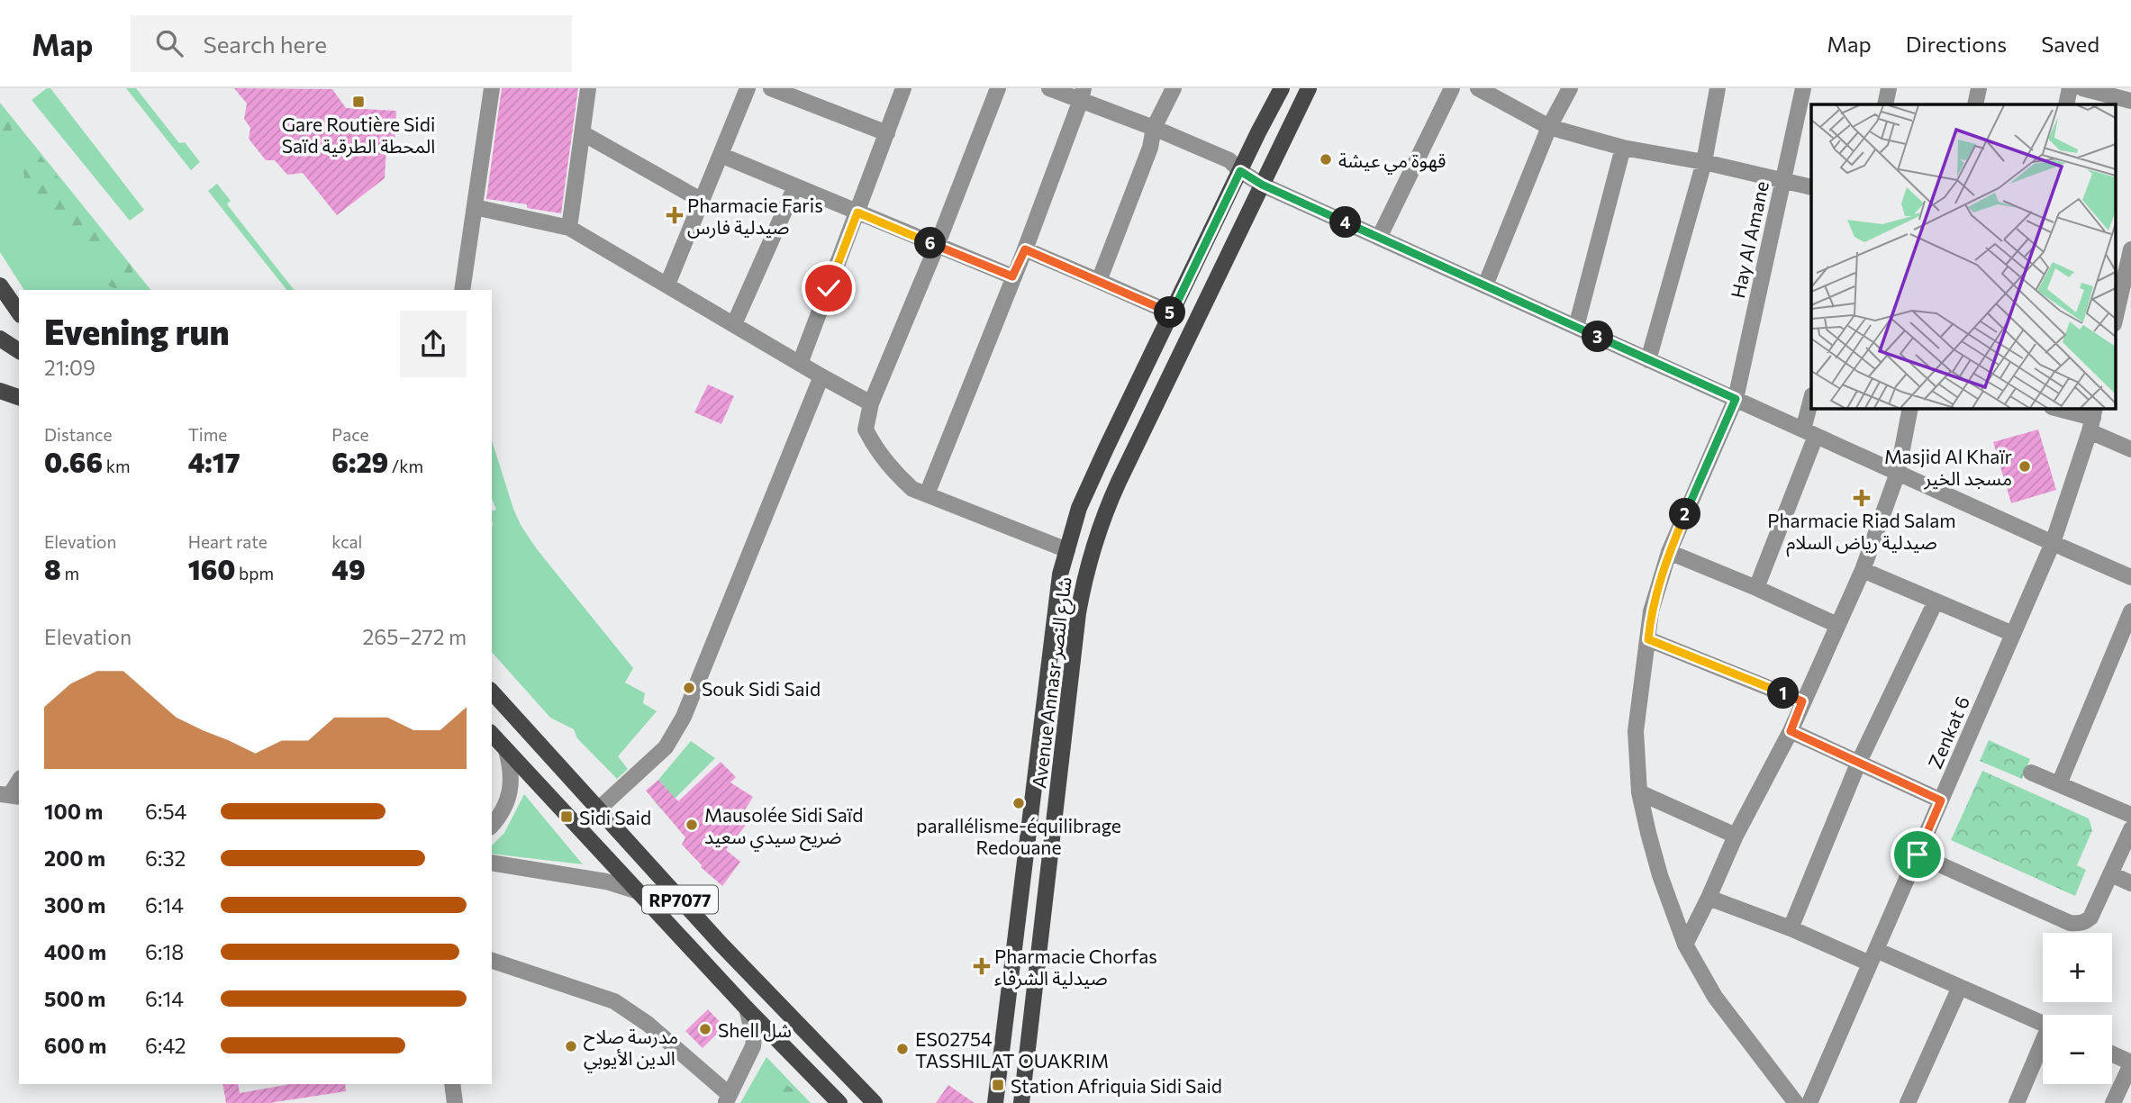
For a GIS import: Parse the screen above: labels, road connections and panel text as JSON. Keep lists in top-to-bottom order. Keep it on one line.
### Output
{"streets":{"main road":["Avenue Annasr شارع النصر","RP7077"],"street":["Hay Al Amane","Zenkat 6"]},"places":{"transit":["Gare Routière Sidi Saïd المحطة الطرقية","Sidi Said","Station Afriquia Sidi Said"],"other":["قهوة مي عيشة","Masjid Al Khaïr مسجد الخير","Souk Sidi Said","parallélisme-équilibrage Redouane","Mausolée Sidi Saïd ضريح سيدي سعيد","Shell شل","مدرسة صلاح الدين الأيوبي","ES02754 TASSHILAT OUAKRIM"],"health":["Pharmacie Faris صيدلية فارس","Pharmacie Riad Salam صيدلية رياض السلام","Pharmacie Chorfas صيدلية الشرفاء"]},"page":{"header":"Map","search":"Search here","nav":["Map","Directions","Saved"],"pins":["4","6","5","3","2","1"],"heading":["Evening run","21:09"],"stats":[["Distance","0.66 km"],["Time","4:17"],["Pace","6:29 /km"],["Elevation","8 m"],["Heart rate","160 bpm"],["kcal","49"]],"chart":["Elevation","265–272 m"],"list":[{"name":"100 m","note":"6:54"},{"name":"200 m","note":"6:32"},{"name":"300 m","note":"6:14"},{"name":"400 m","note":"6:18"},{"name":"500 m","note":"6:14"},{"name":"600 m","note":"6:42"}],"map_buttons":["+","−"]}}
